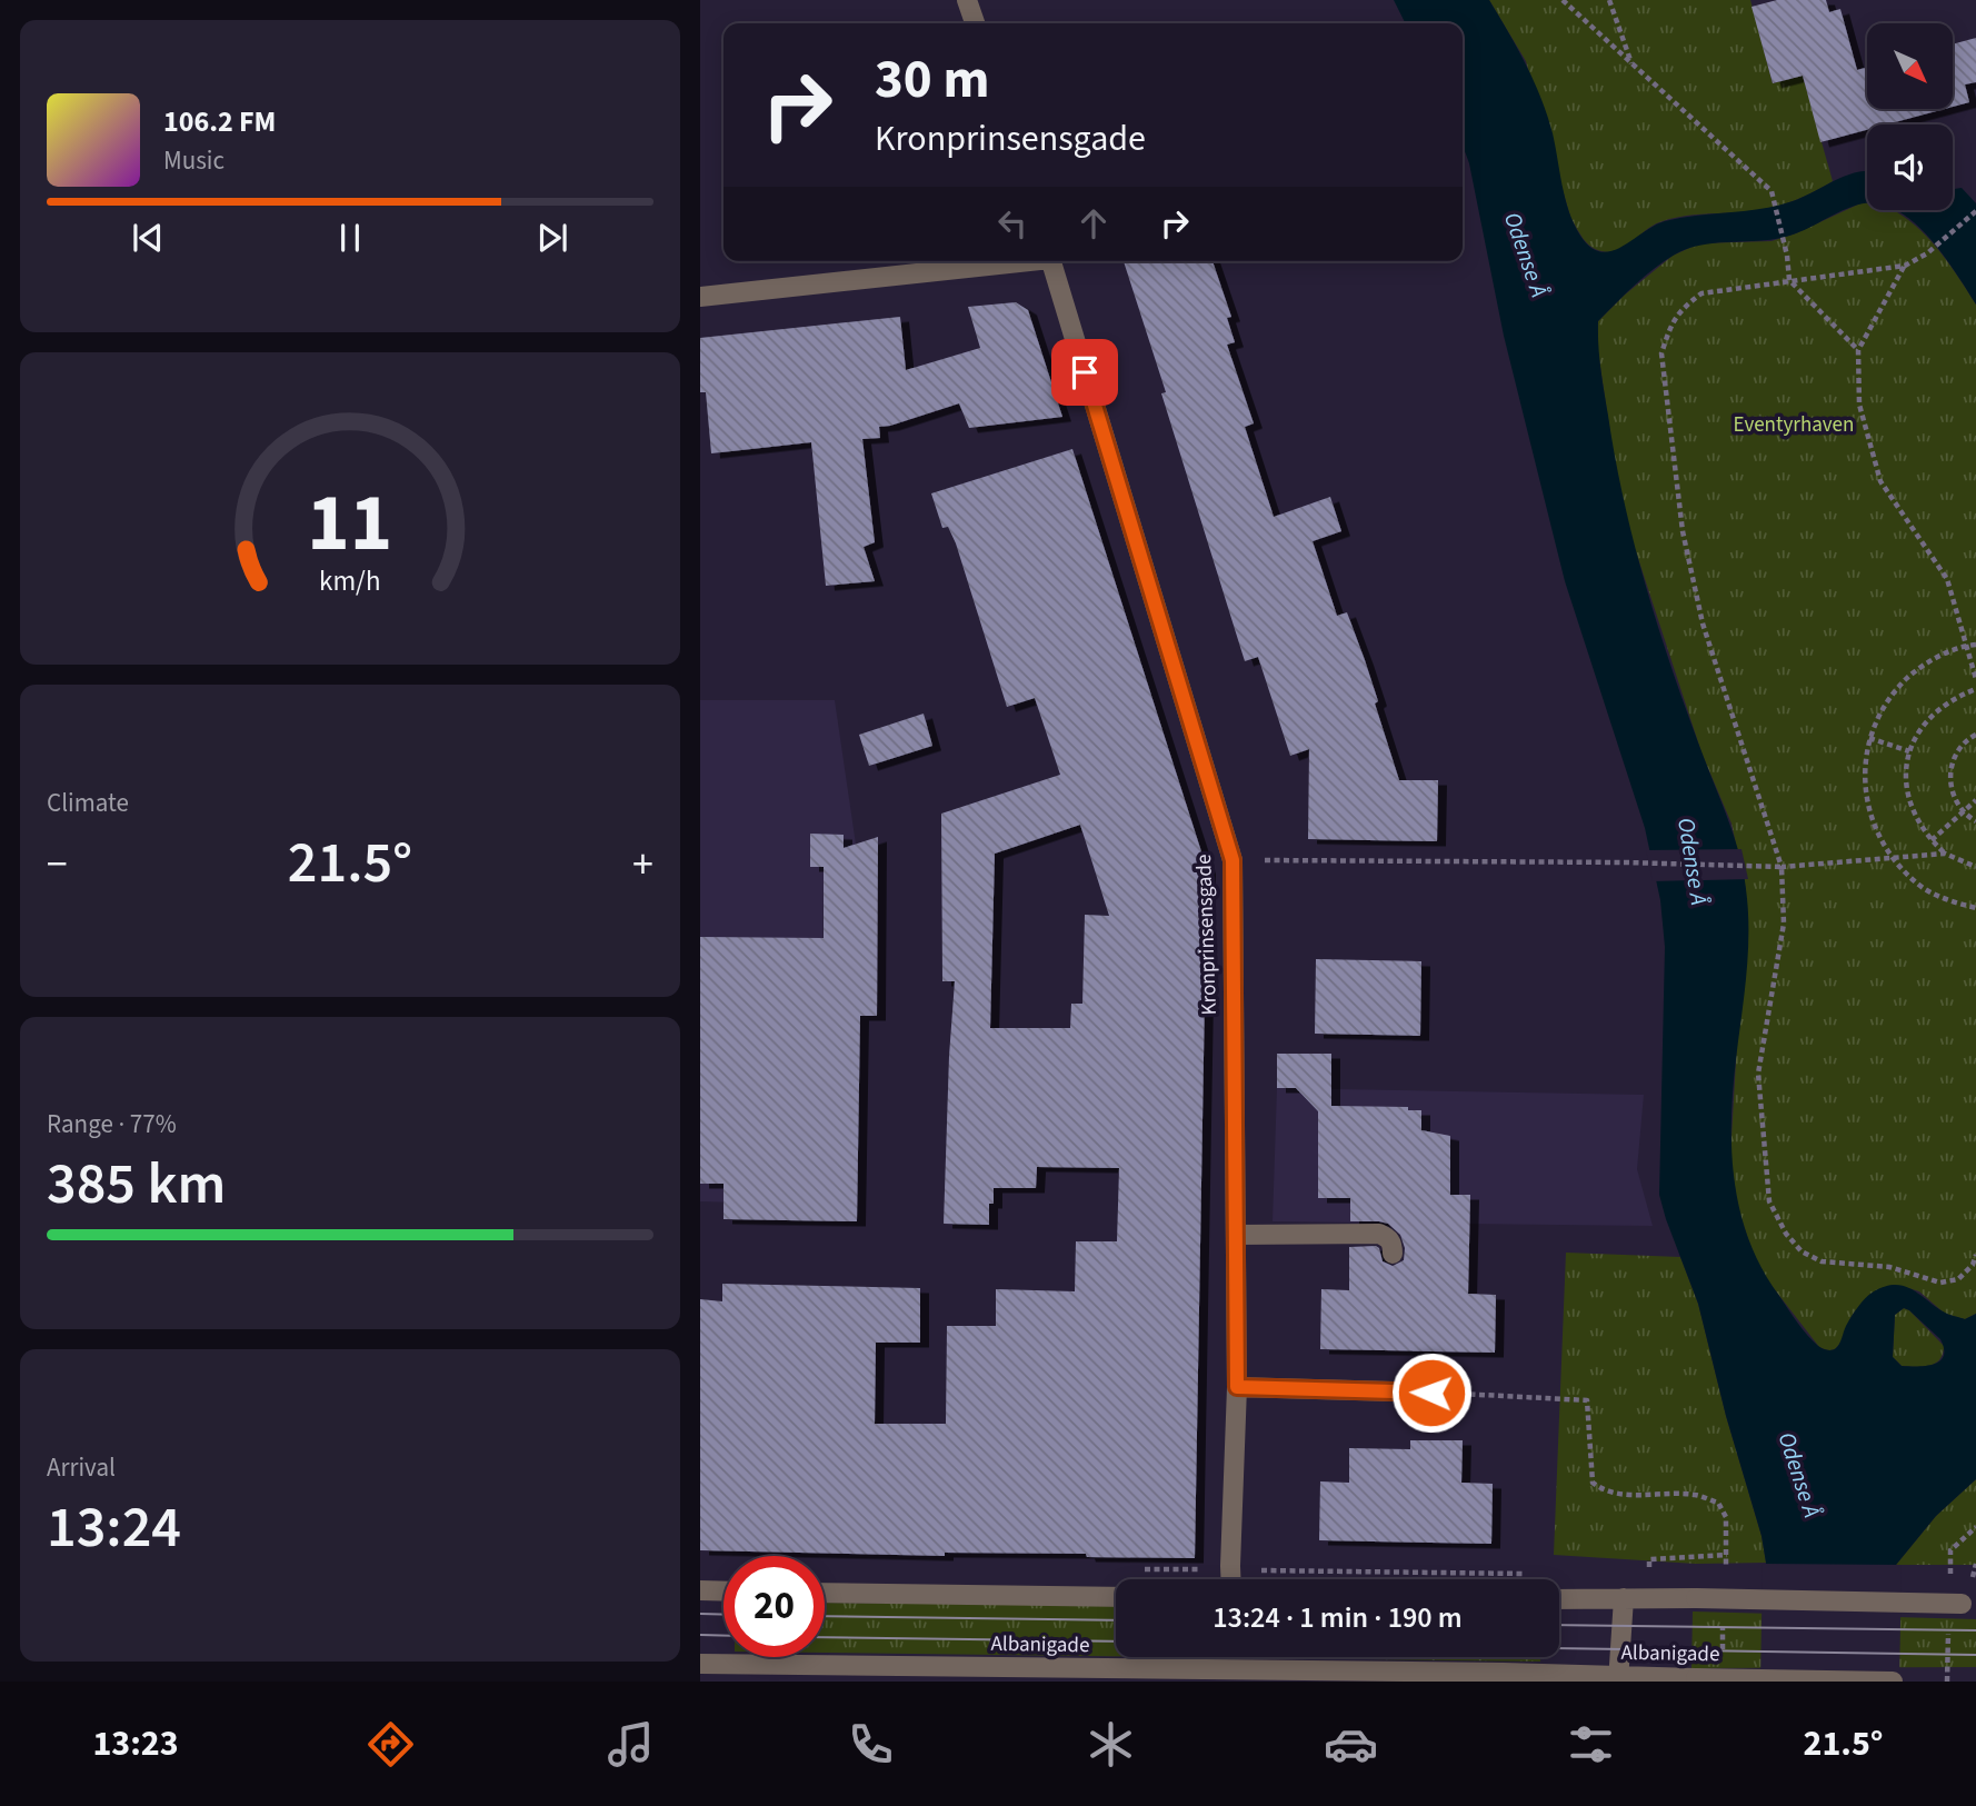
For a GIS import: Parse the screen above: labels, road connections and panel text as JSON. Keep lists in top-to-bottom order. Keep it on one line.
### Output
{"streets":{"street":["Kronprinsensgade","Albanigade"]},"water":["Odense Å"],"parks":["Eventyrhaven"],"north":"bottom right","page":{"turn":["30 m","Kronprinsensgade"],"song":["106.2 FM","Music"],"tile":["Climate",["Range · 77%","385 km"],["Arrival","13:24"]],"heat":["−","21.5°","+"],"limit":"20","trip":"13:24 · 1 min · 190 m","tabs":["13:23","21.5°"],"gauge":["11","km/h"]}}
